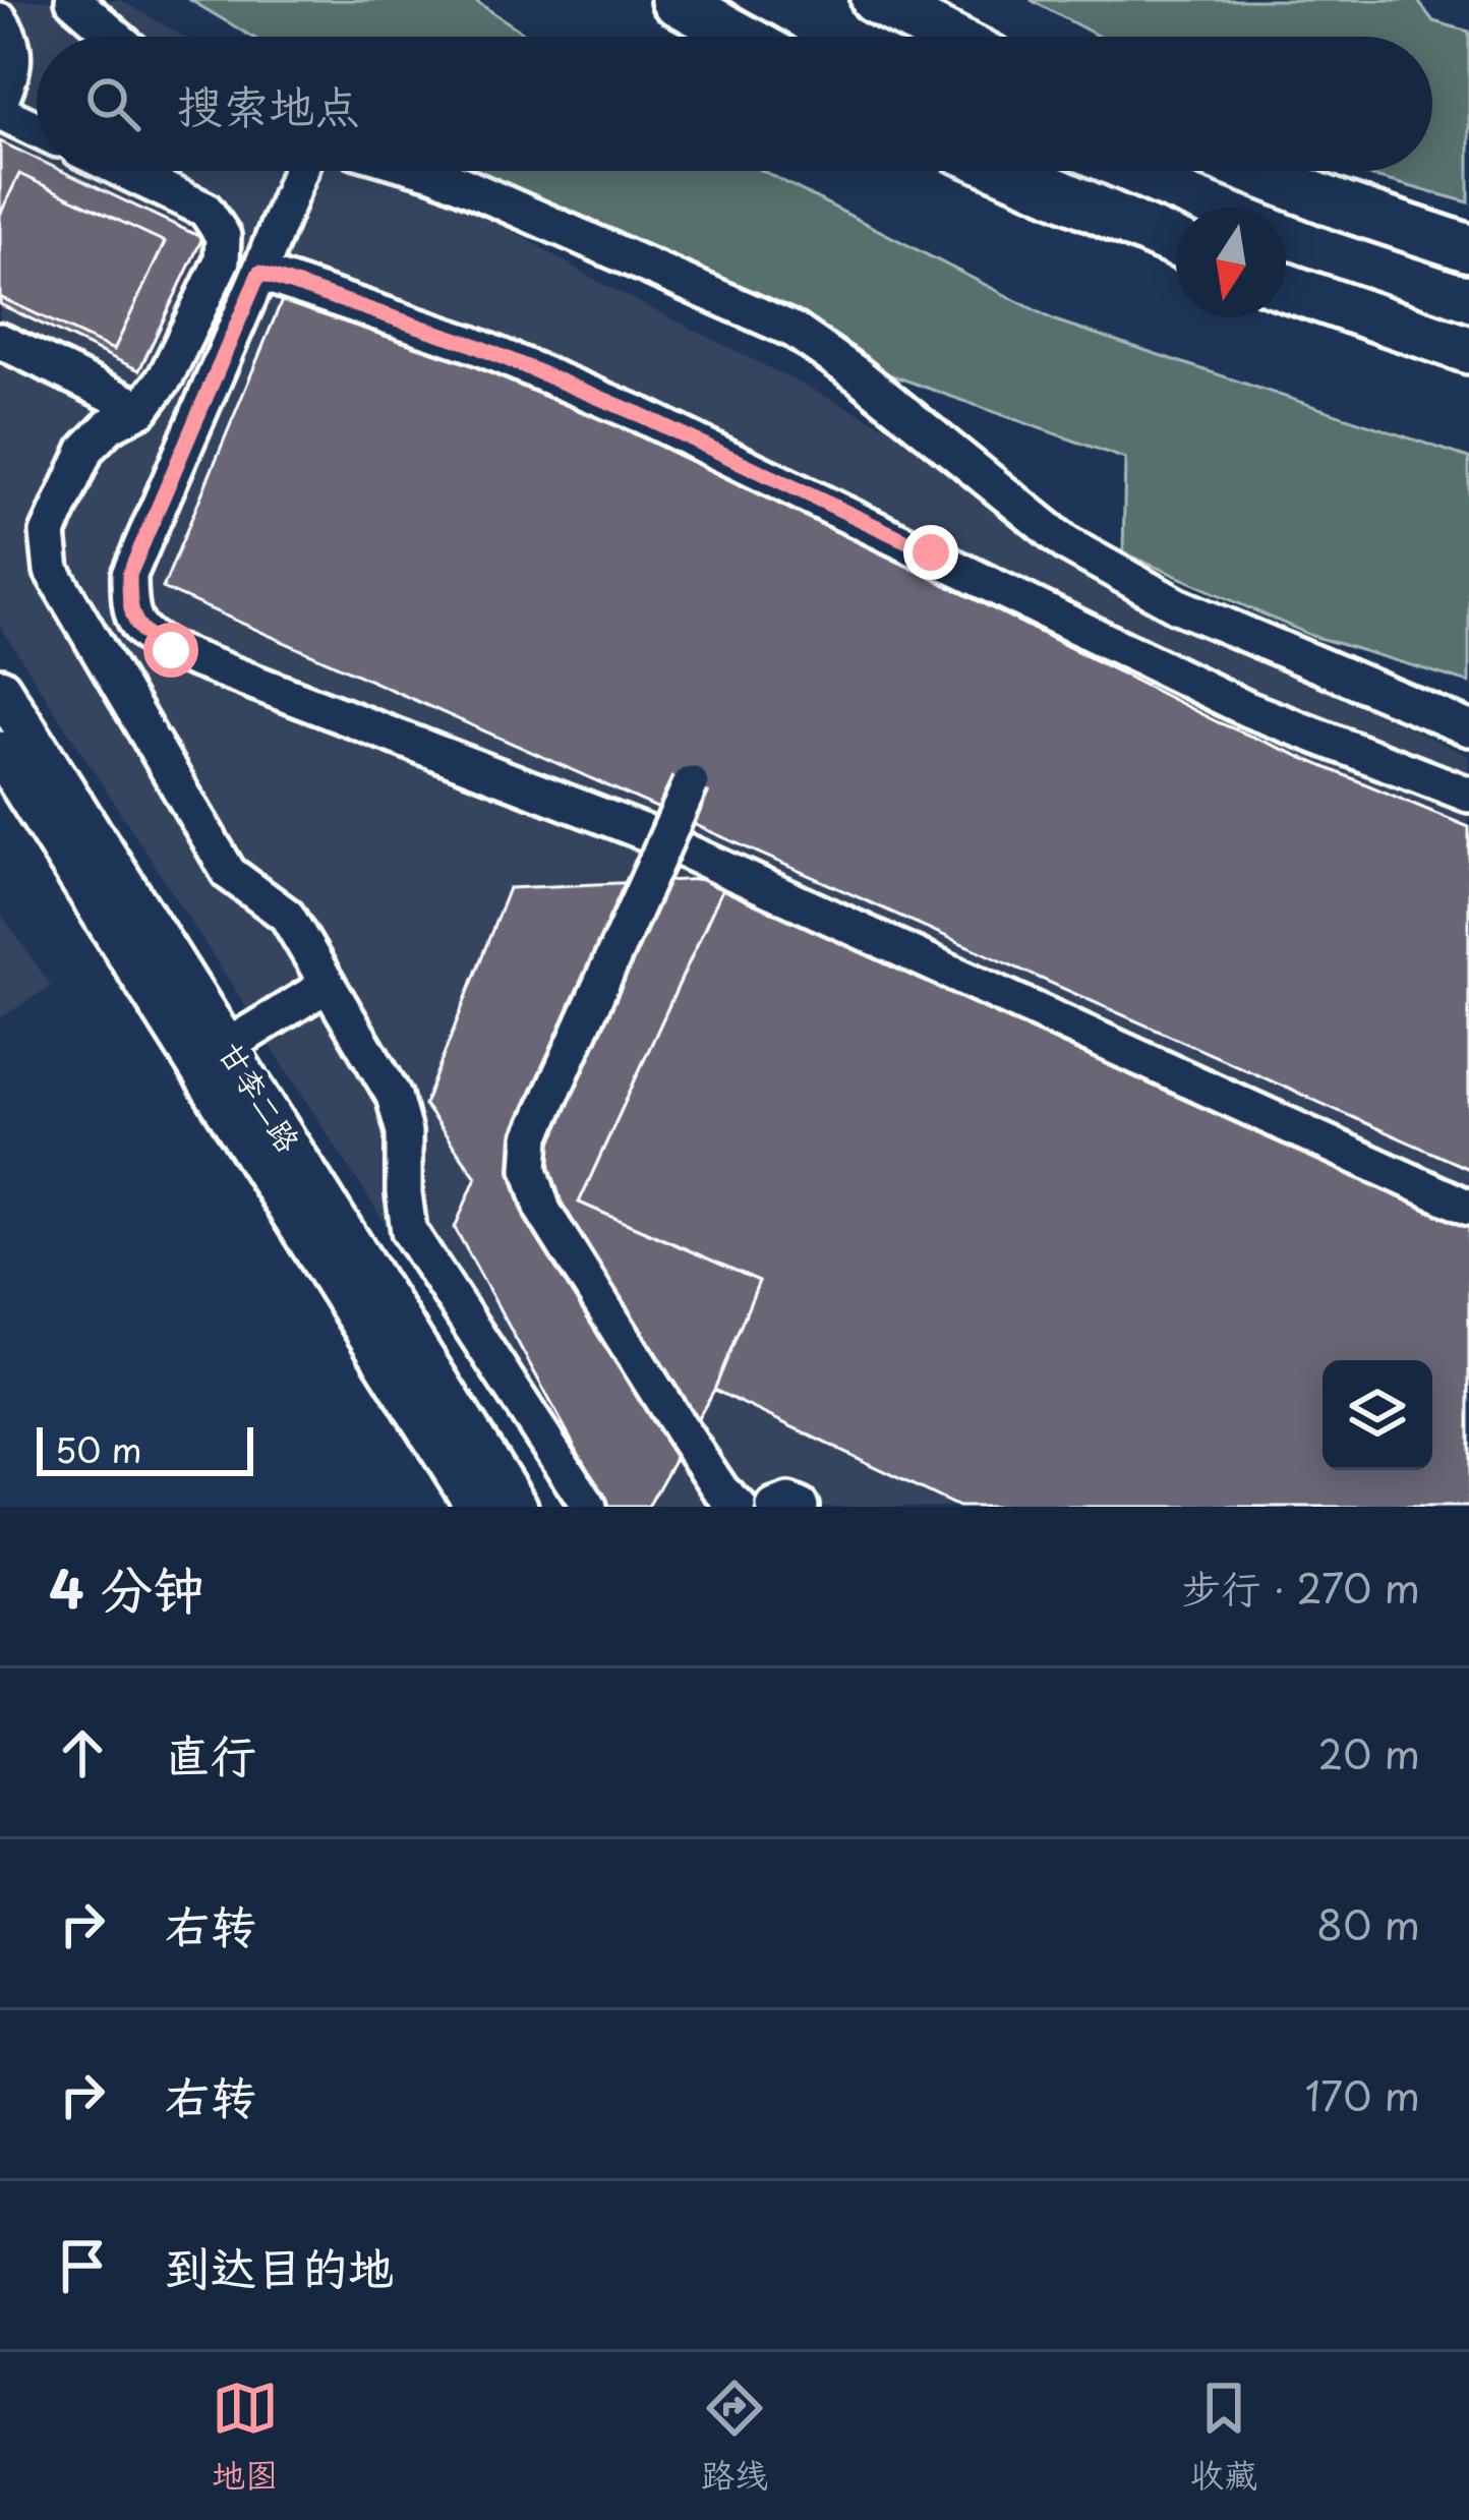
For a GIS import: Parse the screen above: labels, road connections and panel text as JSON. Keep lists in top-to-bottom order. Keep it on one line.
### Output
{"streets":{"main road":["甘李二路"]},"scale_bar":"50 m","north":"bottom","page":{"search":"搜索地点","scale":"50 m","heading":["4 分钟","步行 · 270 m"],"list":[["直行","20 m"],["右转","80 m"],["右转","170 m"],"到达目的地"],"nav":["地图","路线","收藏"]}}
